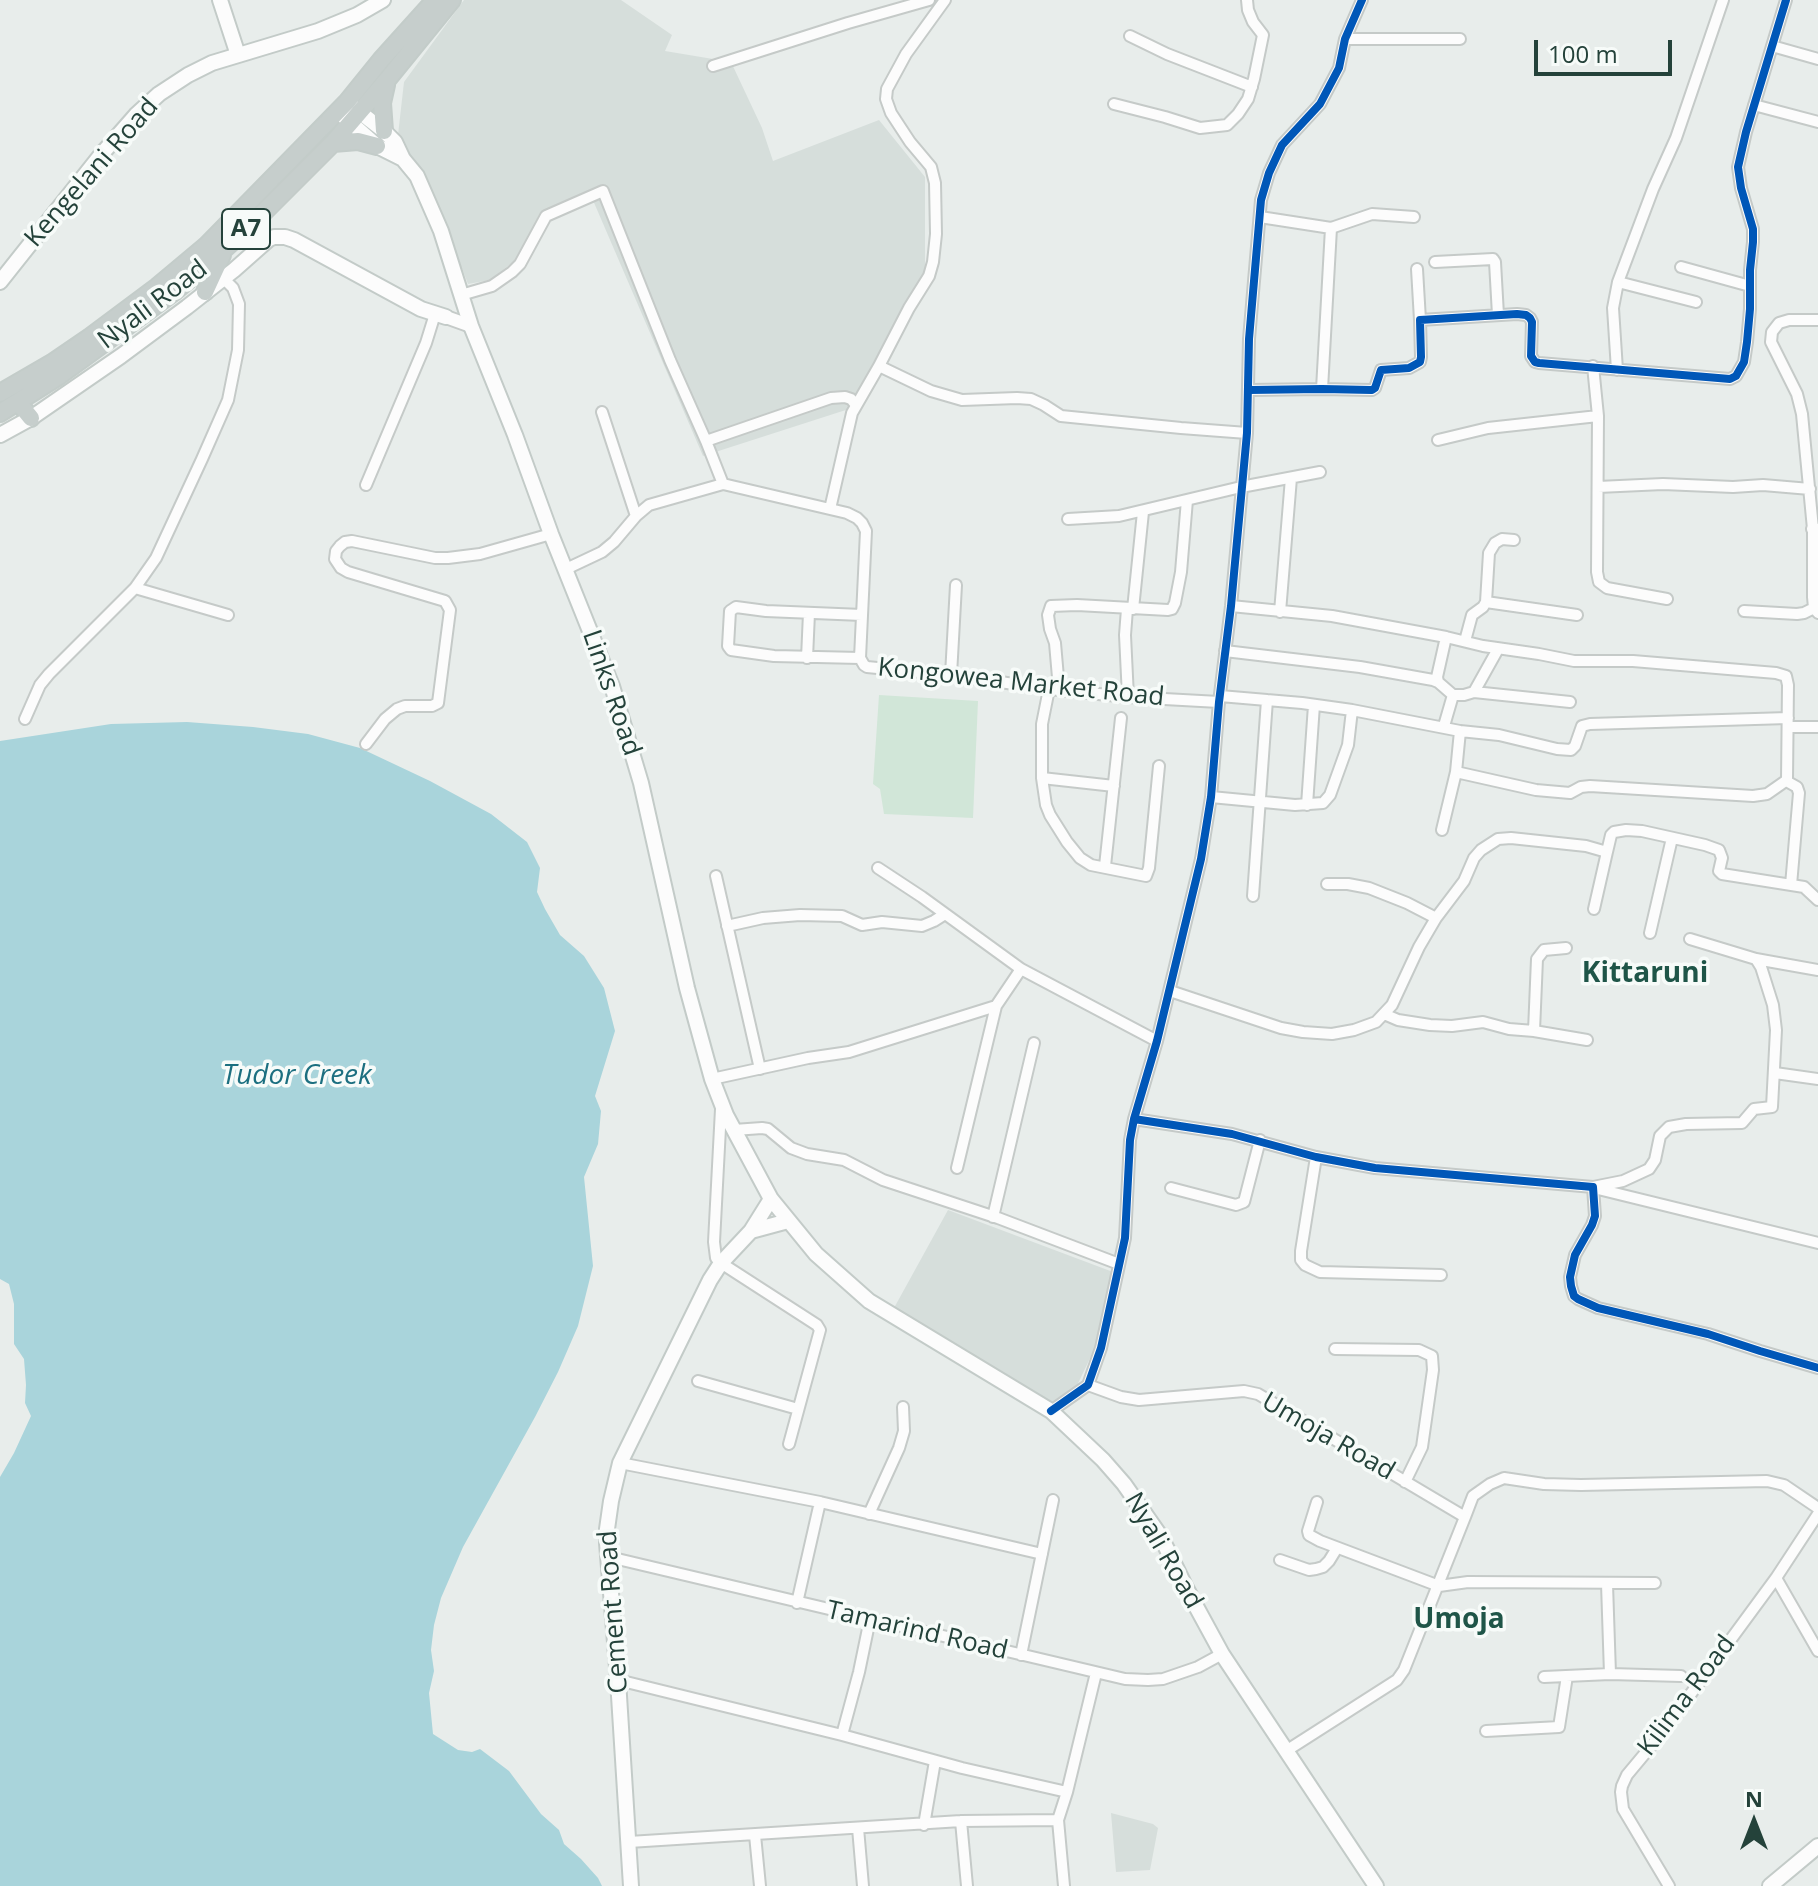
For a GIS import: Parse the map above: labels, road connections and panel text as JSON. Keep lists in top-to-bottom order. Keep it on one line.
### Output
{"streets":{"highway":["A7","Nyali Road"],"main road":["Kengelani Road","Links Road","Cement Road"],"street":["Kongowea Market Road","Umoja Road","Tamarind Road","Kilima Road"]},"crossings":[["Nyali Road","Links Road"],["Nyali Road","Tamarind Road"],["Kongowea Market Road","Links Road"],["Links Road","Cement Road"],["Cement Road","Tamarind Road"]],"districts":["Kittaruni","Umoja"],"water":["Tudor Creek"],"scale_bar":"100 m","north":"top"}
